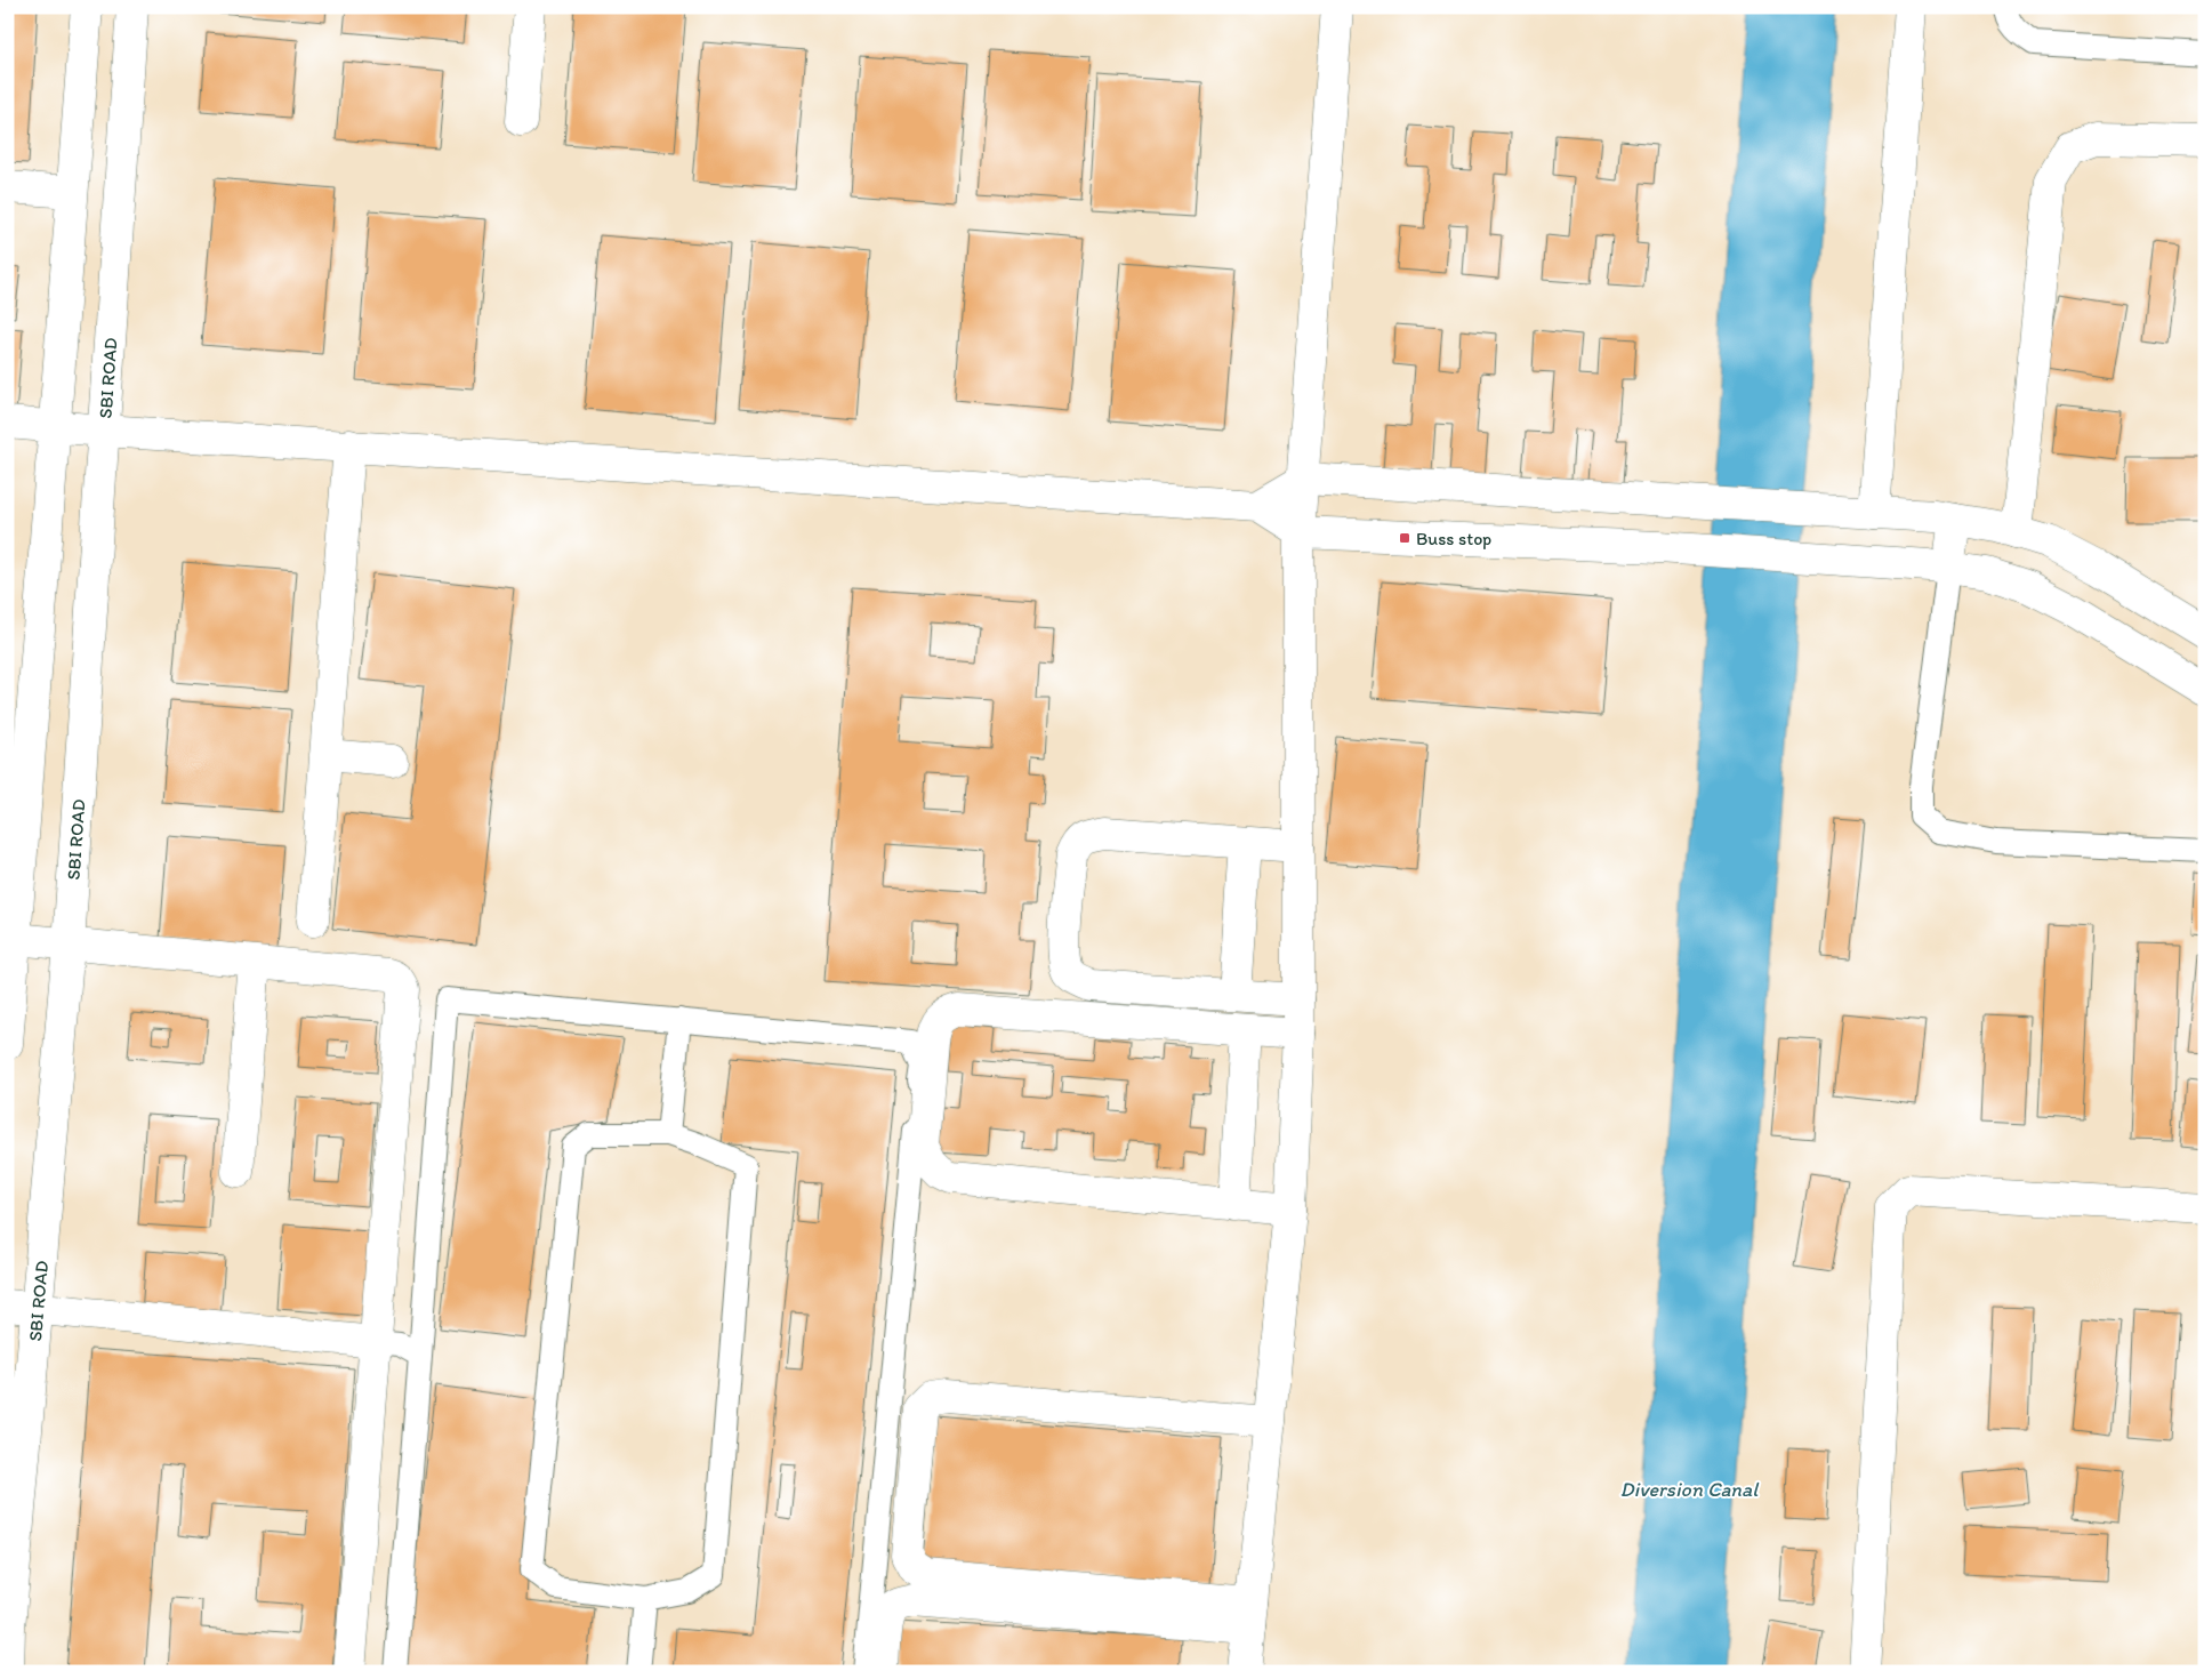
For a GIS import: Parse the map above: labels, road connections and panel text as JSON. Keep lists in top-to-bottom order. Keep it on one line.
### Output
{"streets":{"street":["SBI ROAD"]},"water":["Diversion Canal"],"places":{"transit":["Buss stop"]}}
